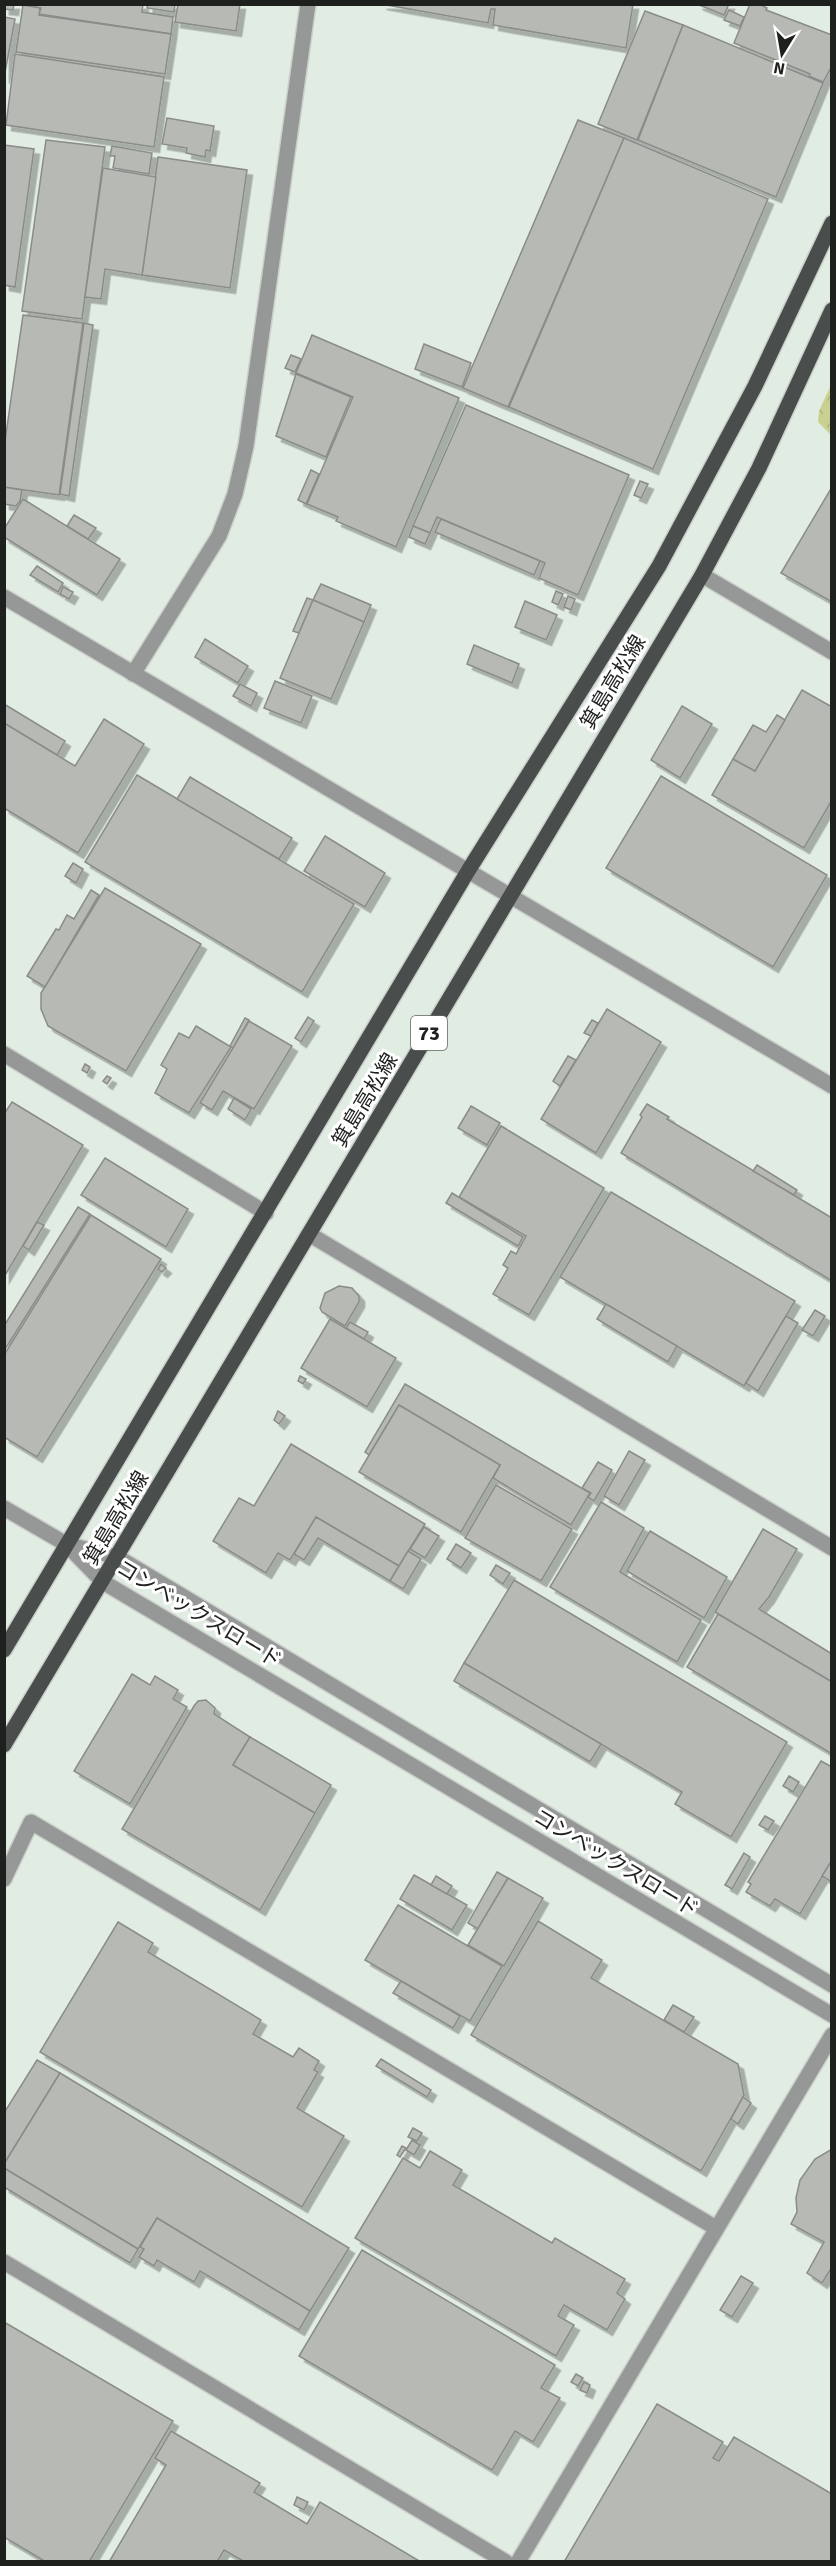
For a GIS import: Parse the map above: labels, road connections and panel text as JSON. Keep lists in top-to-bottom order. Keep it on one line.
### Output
{"streets":{"main road":["箕島高松線","73"],"street":["コンベックスロード"]},"crossings":[["箕島高松線","コンベックスロード"]],"north":"bottom"}
